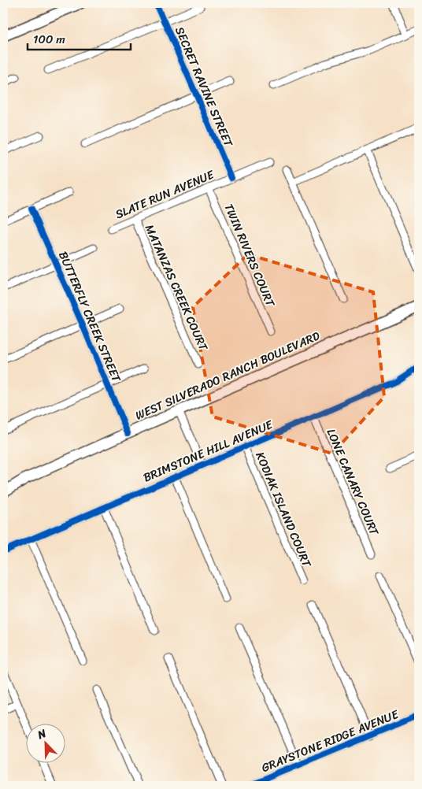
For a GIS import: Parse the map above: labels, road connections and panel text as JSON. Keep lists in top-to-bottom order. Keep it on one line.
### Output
{"streets":{"main road":["WEST SILVERADO RANCH BOULEVARD"],"street":["SECRET RAVINE STREET","SLATE RUN AVENUE","TWIN RIVERS COURT","MATANZAS CREEK COURT","BUTTERFLY CREEK STREET","BRIMSTONE HILL AVENUE","LONE CANARY COURT","KODIAK ISLAND COURT","GRAYSTONE RIDGE AVENUE"]},"crossings":[["SECRET RAVINE STREET","SLATE RUN AVENUE"],["SLATE RUN AVENUE","TWIN RIVERS COURT"],["SLATE RUN AVENUE","MATANZAS CREEK COURT"],["BUTTERFLY CREEK STREET","WEST SILVERADO RANCH BOULEVARD"],["BRIMSTONE HILL AVENUE","LONE CANARY COURT"],["BRIMSTONE HILL AVENUE","KODIAK ISLAND COURT"]],"scale_bar":"100 m","north":"top left"}
